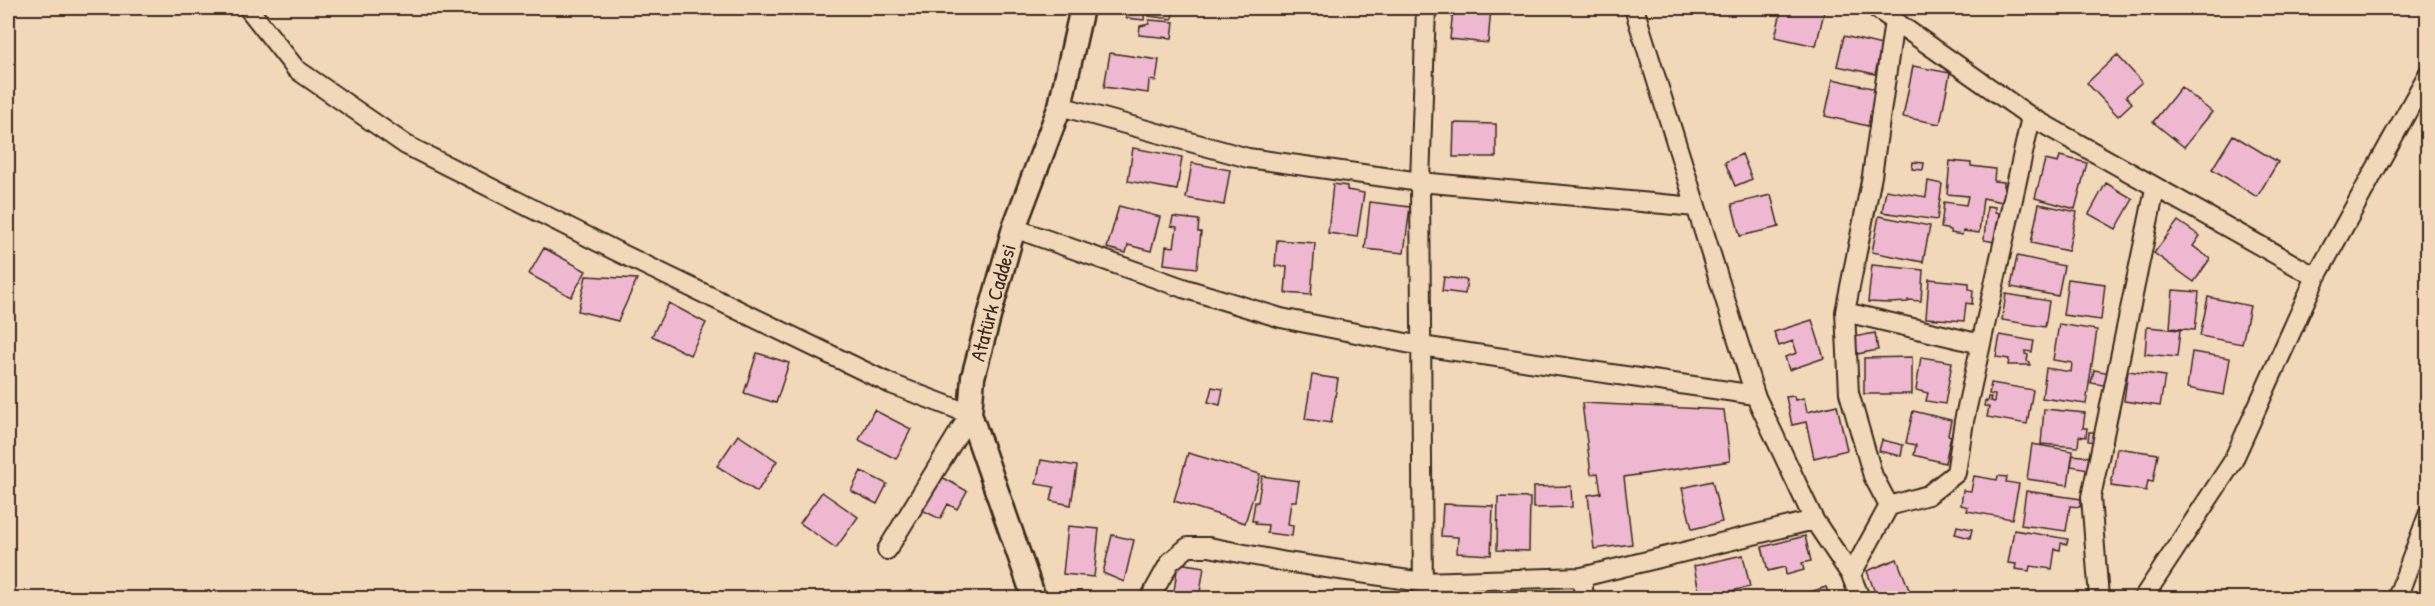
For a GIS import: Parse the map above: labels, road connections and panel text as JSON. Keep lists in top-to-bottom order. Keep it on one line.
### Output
{"streets":{"street":["Atatürk Caddesi"]}}
